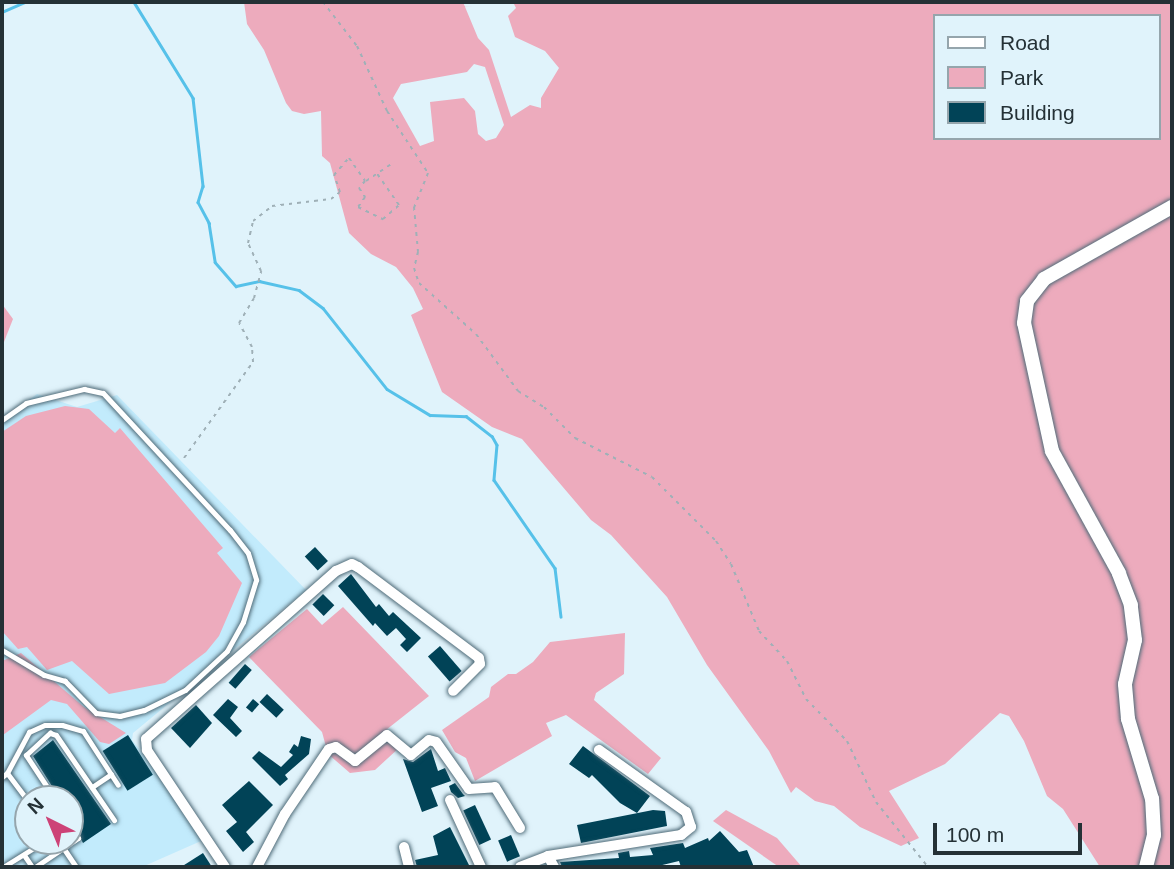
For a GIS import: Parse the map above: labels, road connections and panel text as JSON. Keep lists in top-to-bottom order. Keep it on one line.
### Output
{"legend":["Road","Park","Building"],"scale_bar":"100 m","north":"top left"}
